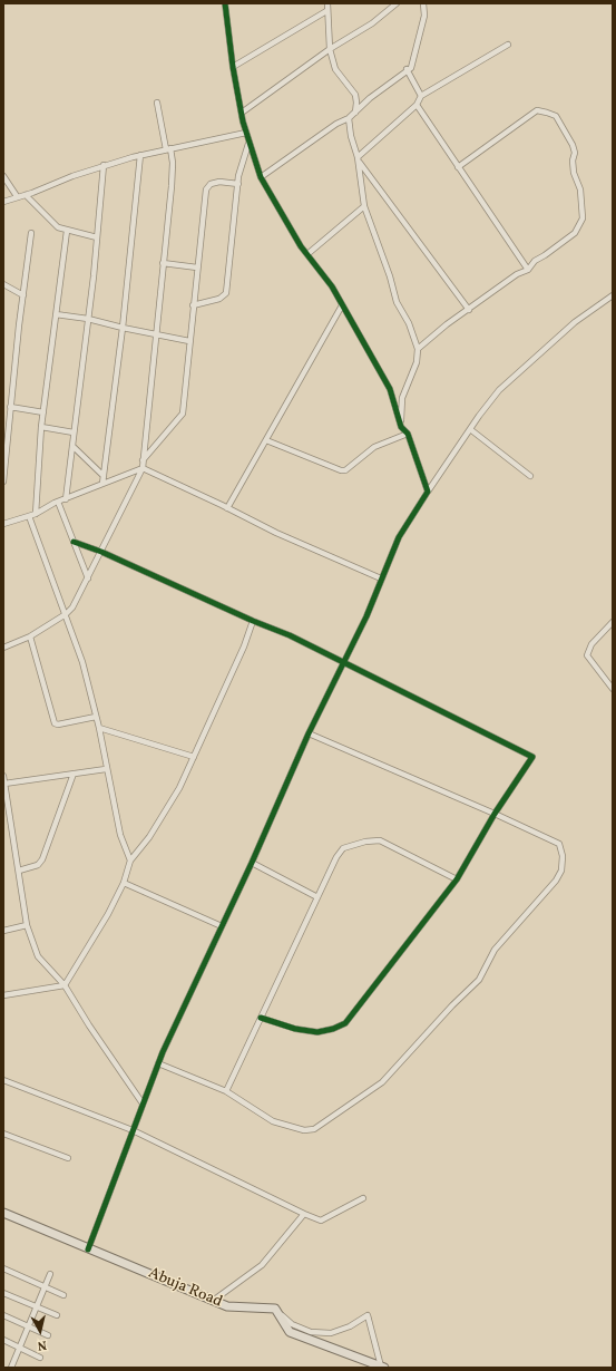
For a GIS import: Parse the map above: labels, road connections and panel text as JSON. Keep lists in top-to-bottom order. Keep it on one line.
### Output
{"streets":{"main road":["Abuja Road"]},"north":"bottom"}
